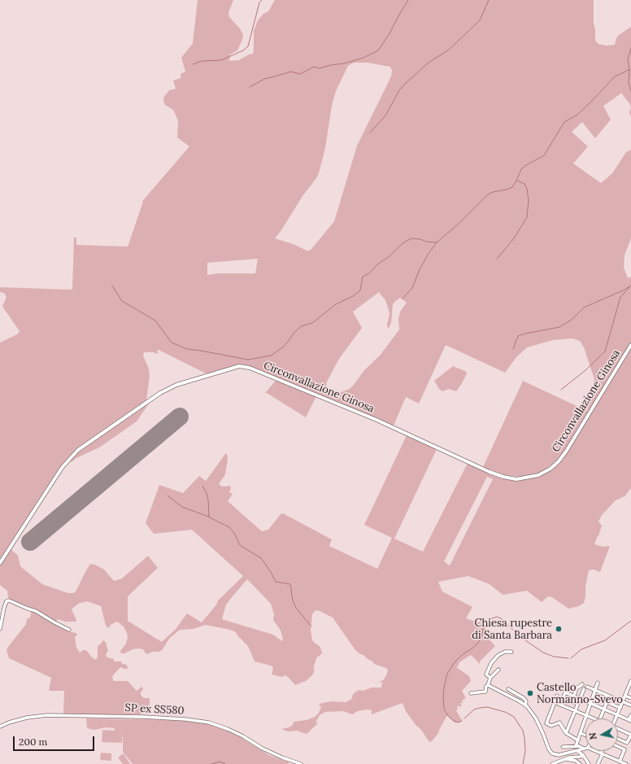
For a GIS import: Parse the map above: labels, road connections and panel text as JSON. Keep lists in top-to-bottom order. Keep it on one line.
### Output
{"streets":{"main road":["Circonvallazione Ginosa"],"street":["SP ex SS580"]},"places":["Chiesa rupestre di Santa Barbara","Castello Normanno-Svevo"],"scale_bar":"200 m","north":"left"}
